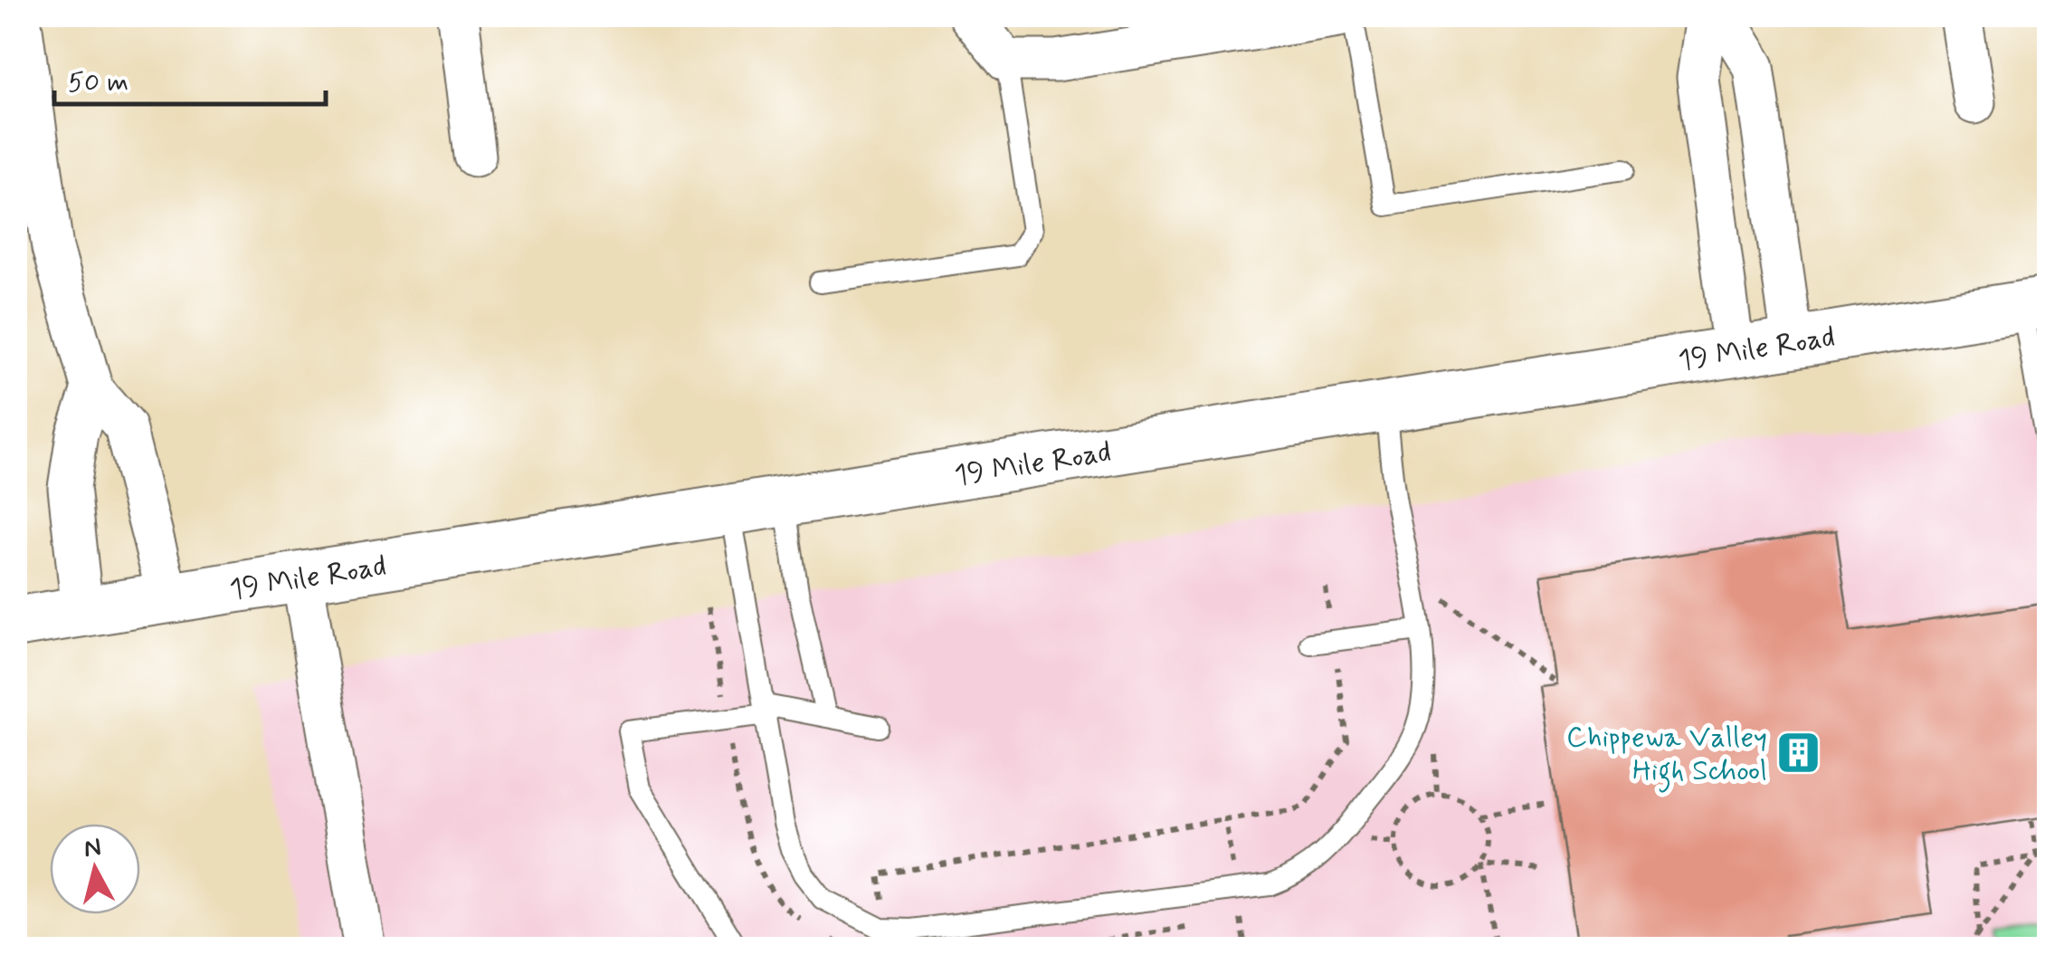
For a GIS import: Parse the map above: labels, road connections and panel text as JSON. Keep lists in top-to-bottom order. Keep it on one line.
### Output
{"streets":{"street":["19 Mile Road"]},"places":{"building":["Chippewa Valley High School"]},"scale_bar":"50 m","north":"top"}
